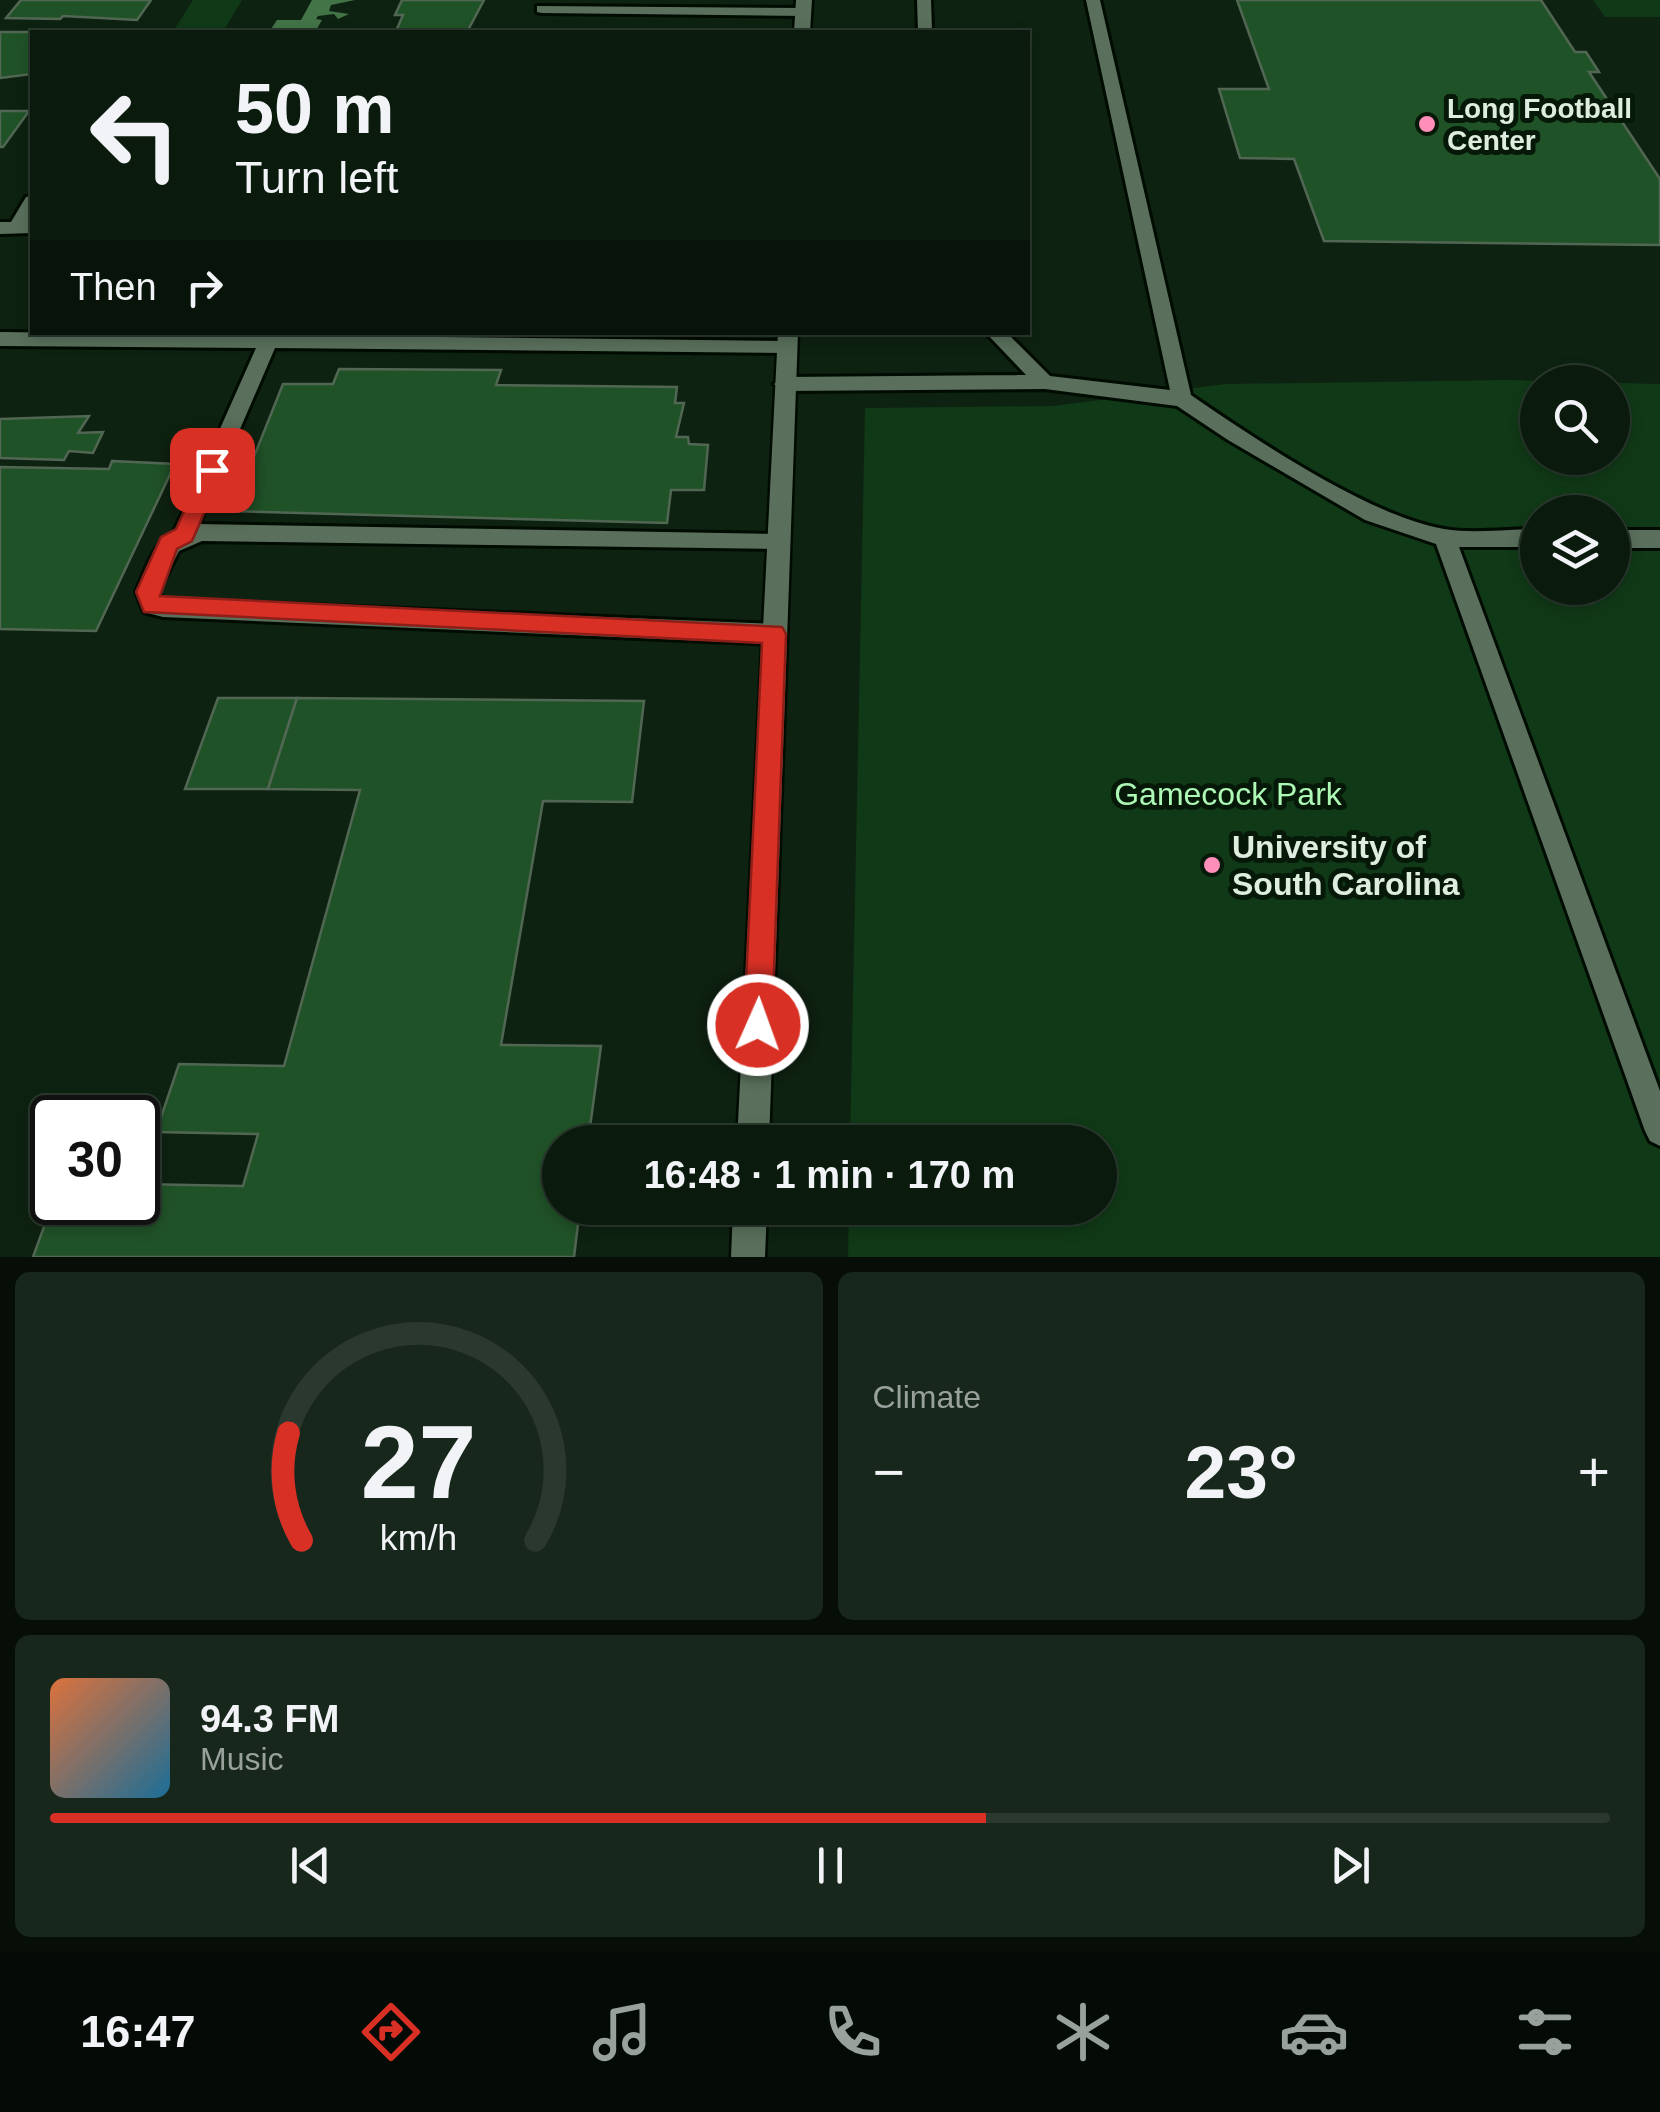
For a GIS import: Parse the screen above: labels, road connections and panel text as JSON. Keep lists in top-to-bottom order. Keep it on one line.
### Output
{"parks":["Gamecock Park"],"places":["Long Football Center","University of South Carolina"],"page":{"turn":["50 m","Turn left"],"then":"Then","limit":"30","trip":"16:48 · 1 min · 170 m","tile":"Climate","heat":["−","23°","+"],"song":["94.3 FM","Music"],"tabs":"16:47","gauge":["27","km/h"]}}
